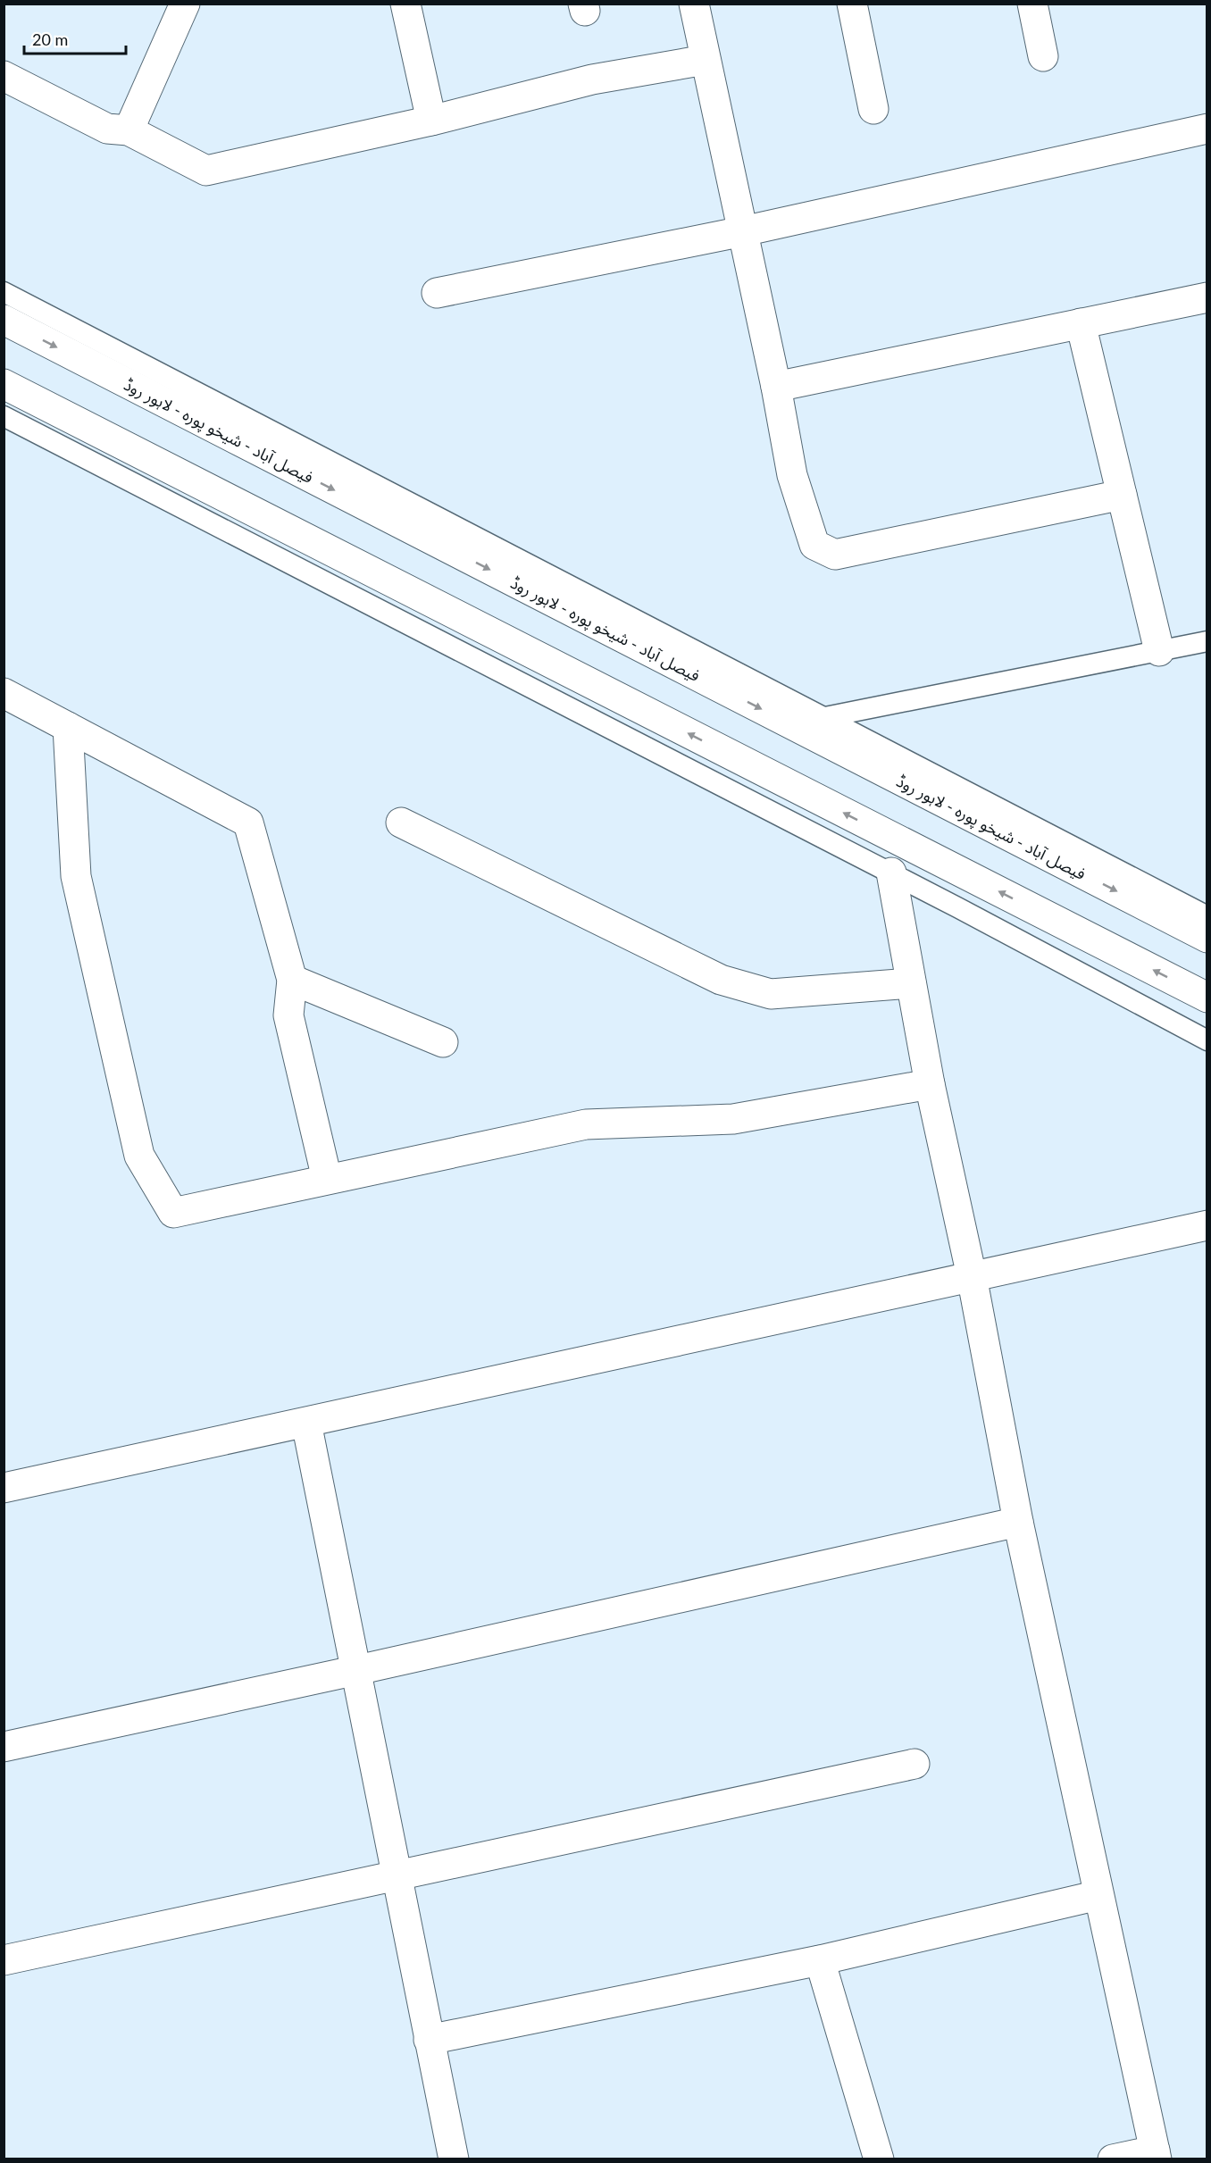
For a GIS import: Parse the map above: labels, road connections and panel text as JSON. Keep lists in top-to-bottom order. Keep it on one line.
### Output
{"streets":{"main road":["فیصل آباد - شیخو پورہ - لاہور روڈ"]},"scale_bar":"20 m"}
